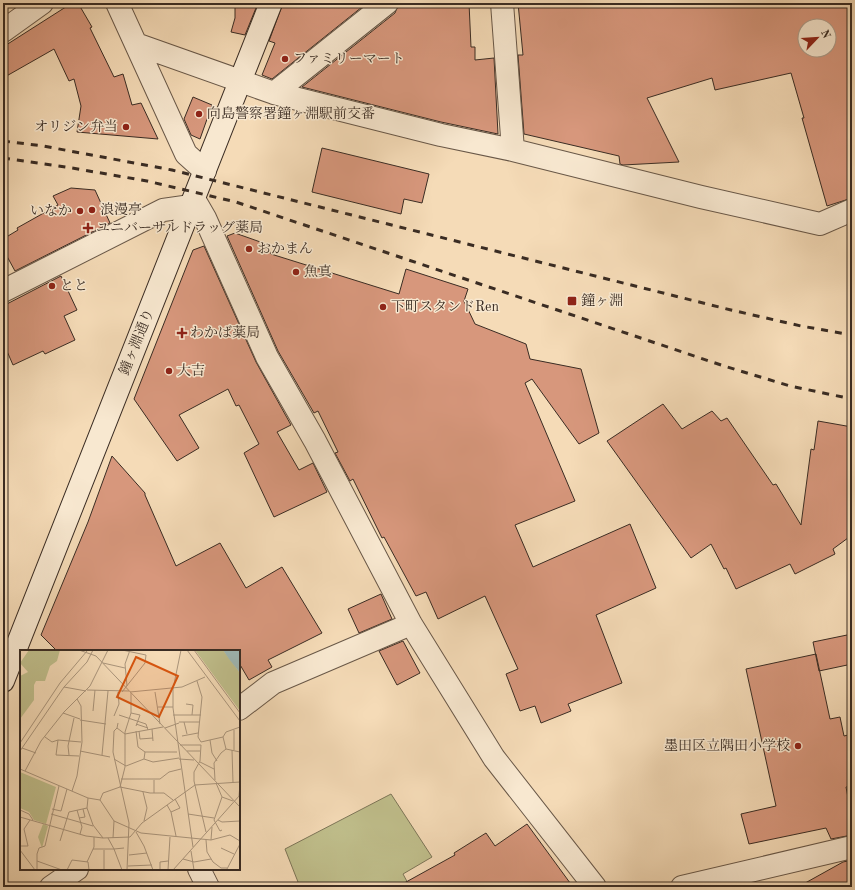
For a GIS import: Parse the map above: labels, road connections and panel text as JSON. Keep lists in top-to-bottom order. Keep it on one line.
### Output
{"streets":{"street":["鐘ヶ淵通り"]},"places":{"other":["ファミリーマート","向島警察署鐘ヶ淵駅前交番","オリジン弁当","浪漫亭","いなか","おかまん","魚真","とと","下町スタンドRen","大吉","墨田区立隅田小学校"],"health":["ユニバーサルドラッグ薬局","わかば薬局"],"transit":["鐘ヶ淵"]},"north":"top right"}
